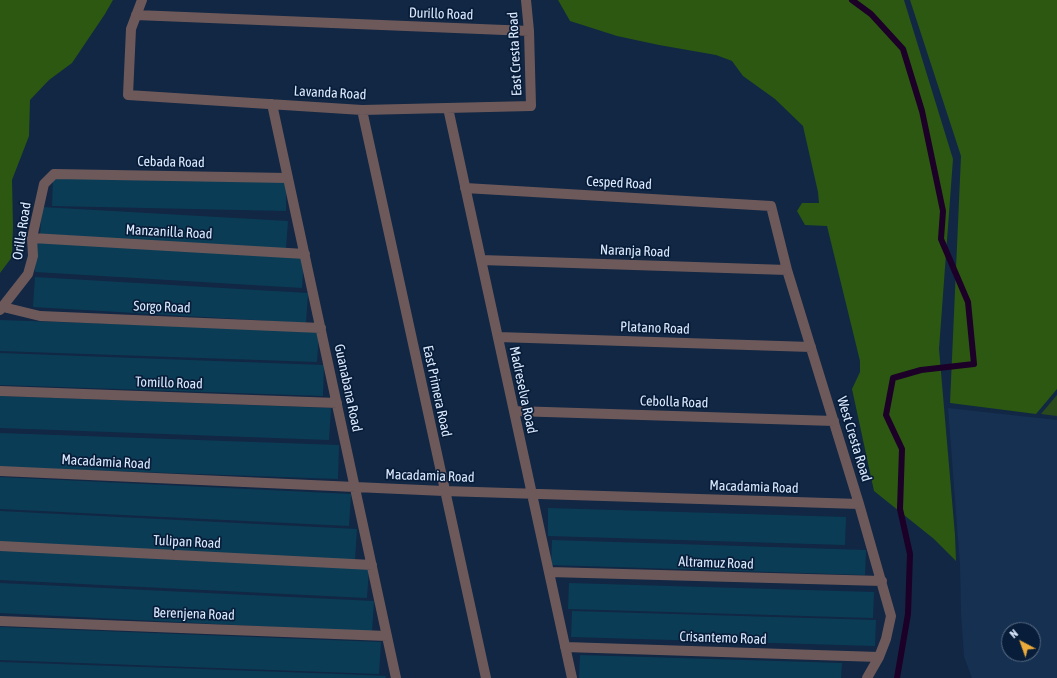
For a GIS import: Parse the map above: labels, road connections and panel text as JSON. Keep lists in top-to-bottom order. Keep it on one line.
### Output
{"streets":{"street":["Durillo Road","East Cresta Road","Lavanda Road","Cebada Road","Cesped Road","Orilla Road","Manzanilla Road","Naranja Road","Sorgo Road","Platano Road","Tomillo Road","Guanabana Road","Madreselva Road","East Primera Road","Cebolla Road","West Cresta Road","Macadamia Road","Tulipan Road","Altramuz Road","Berenjena Road","Crisantemo Road"]},"crossings":[["Durillo Road","East Cresta Road"],["Durillo Road","Lavanda Road"],["East Cresta Road","Lavanda Road"],["Lavanda Road","Guanabana Road"],["Lavanda Road","Madreselva Road"],["Lavanda Road","East Primera Road"],["Cebada Road","Orilla Road"],["Cebada Road","Guanabana Road"],["Cesped Road","Madreselva Road"],["Cesped Road","West Cresta Road"],["Orilla Road","Manzanilla Road"],["Orilla Road","Sorgo Road"],["Manzanilla Road","Guanabana Road"],["Naranja Road","Madreselva Road"],["Naranja Road","West Cresta Road"],["Sorgo Road","Guanabana Road"],["Platano Road","Madreselva Road"],["Platano Road","West Cresta Road"],["Tomillo Road","Guanabana Road"],["Guanabana Road","Macadamia Road"],["Guanabana Road","Tulipan Road"],["Guanabana Road","Berenjena Road"],["Madreselva Road","Cebolla Road"],["Madreselva Road","Macadamia Road"],["Madreselva Road","Altramuz Road"],["Madreselva Road","Crisantemo Road"],["East Primera Road","Macadamia Road"],["Cebolla Road","West Cresta Road"],["West Cresta Road","Macadamia Road"],["West Cresta Road","Altramuz Road"],["West Cresta Road","Crisantemo Road"]],"north":"top left"}
